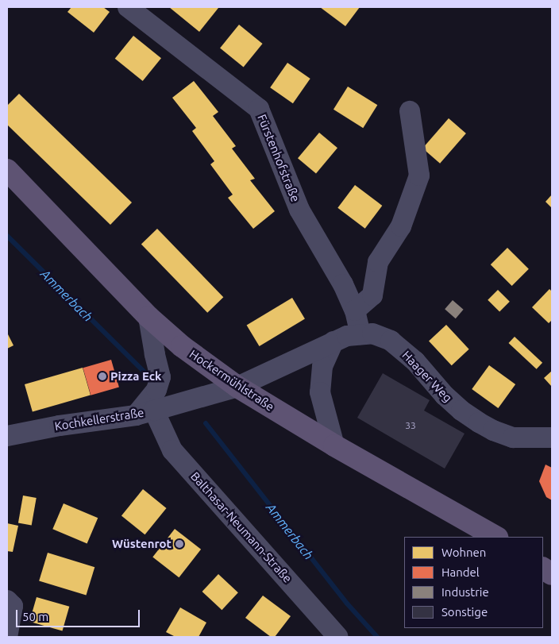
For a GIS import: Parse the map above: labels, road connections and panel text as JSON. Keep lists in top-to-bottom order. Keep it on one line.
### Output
{"streets":{"main road":["Hockermühlstraße"],"street":["Fürstenhofstraße","Haager Weg","Kochkellerstraße","Balthasar-Neumann-Straße"]},"crossings":[["Fürstenhofstraße","Haager Weg"],["Haager Weg","Hockermühlstraße"],["Haager Weg","Kochkellerstraße"],["Hockermühlstraße","Kochkellerstraße"],["Kochkellerstraße","Balthasar-Neumann-Straße"]],"water":["Ammerbach"],"places":["Pizza Eck","Wüstenrot"],"house_numbers":["33"],"legend":["Wohnen","Handel","Industrie","Sonstige"],"scale_bar":"50 m"}
